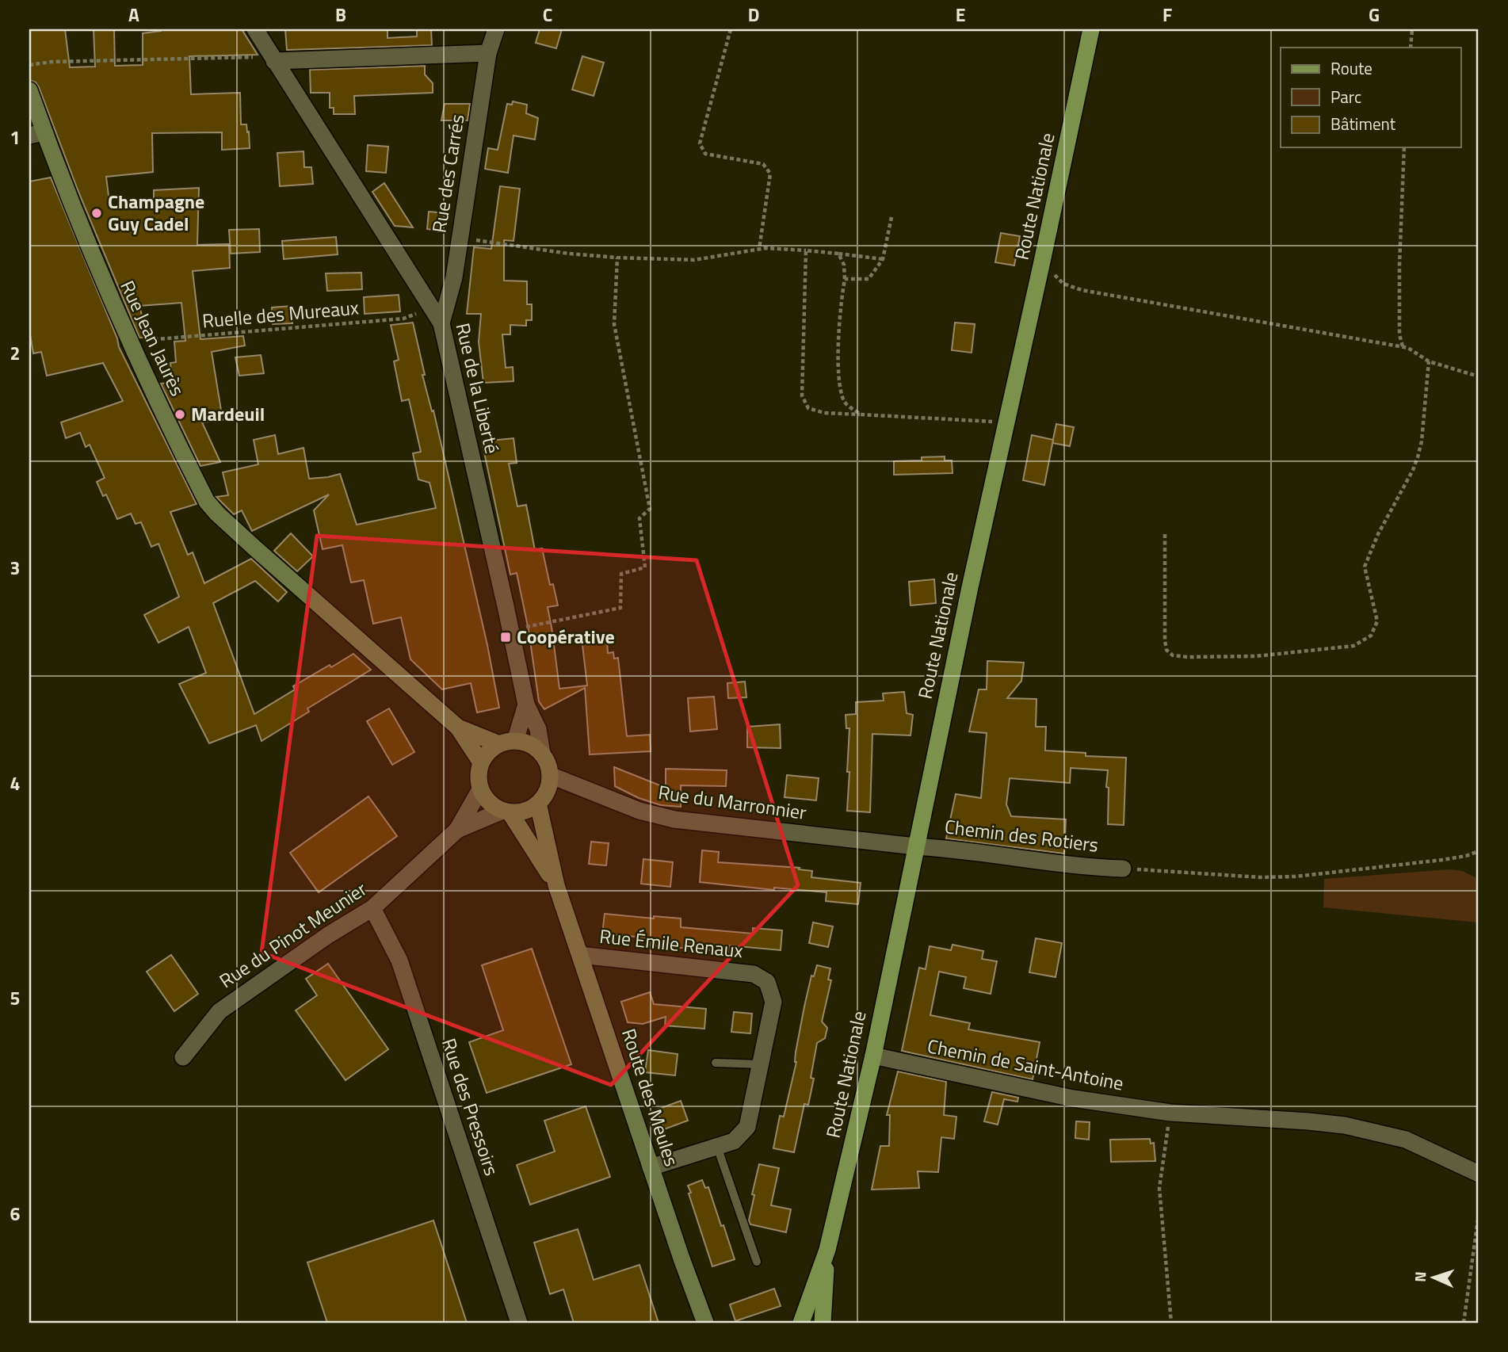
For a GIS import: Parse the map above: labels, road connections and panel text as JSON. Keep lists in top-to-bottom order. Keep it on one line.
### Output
{"streets":{"main road":["Route Nationale"],"street":["Rue des Carrés","Rue Jean Jaurès","Rue de la Liberté","Rue du Marronnier","Chemin des Rotiers","Rue du Pinot Meunier","Rue Émile Renaux","Chemin de Saint-Antoine","Route des Meules","Rue des Pressoirs"],"path":["Ruelle des Mureaux"]},"crossings":[["Rue des Carrés","Rue de la Liberté"],["Route Nationale","Rue du Marronnier"],["Route Nationale","Chemin des Rotiers"],["Route Nationale","Chemin de Saint-Antoine"],["Ruelle des Mureaux","Rue Jean Jaurès"],["Ruelle des Mureaux","Rue de la Liberté"],["Rue Jean Jaurès","Rue de la Liberté"],["Rue Jean Jaurès","Rue du Marronnier"],["Rue Jean Jaurès","Rue du Pinot Meunier"],["Rue Jean Jaurès","Route des Meules"],["Rue de la Liberté","Rue du Marronnier"],["Rue de la Liberté","Rue du Pinot Meunier"],["Rue de la Liberté","Route des Meules"],["Rue du Marronnier","Chemin des Rotiers"],["Rue du Marronnier","Rue du Pinot Meunier"],["Rue du Marronnier","Route des Meules"],["Rue du Pinot Meunier","Route des Meules"],["Rue du Pinot Meunier","Rue des Pressoirs"],["Rue Émile Renaux","Route des Meules"]],"places":{"other":["Champagne Guy Cadel","Mardeuil"],"transit":["Coopérative"]},"legend":["Route","Parc","Bâtiment"],"north":"left","grid":{"columns":["A","B","C","D","E","F","G"],"rows":["1","2","3","4","5","6"]}}
